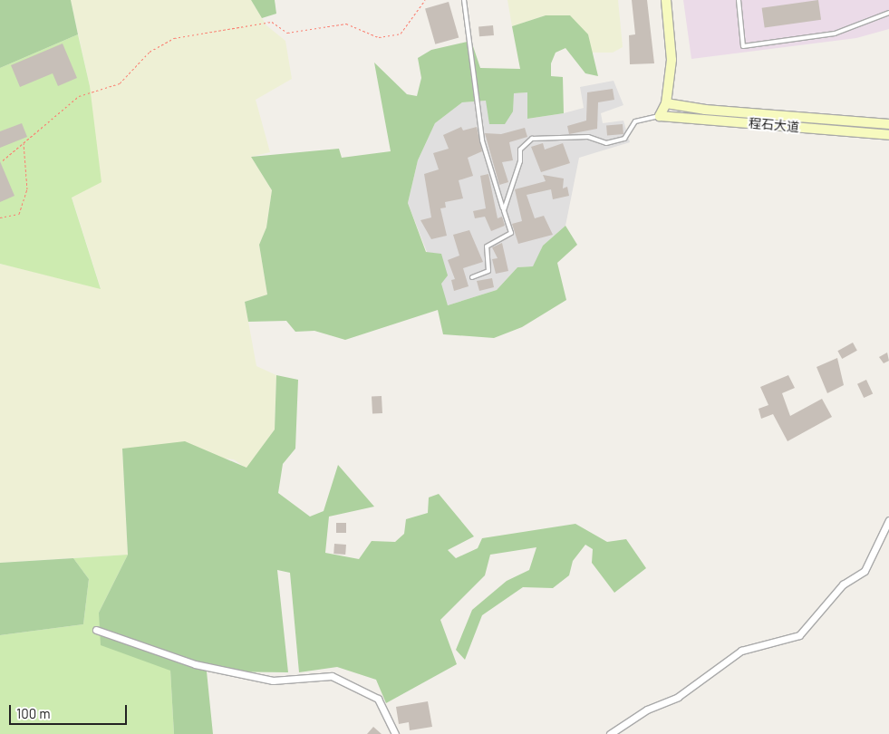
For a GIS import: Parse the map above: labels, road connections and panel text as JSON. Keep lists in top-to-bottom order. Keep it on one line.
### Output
{"streets":{"street":["程石大道"]},"scale_bar":"100 m"}
